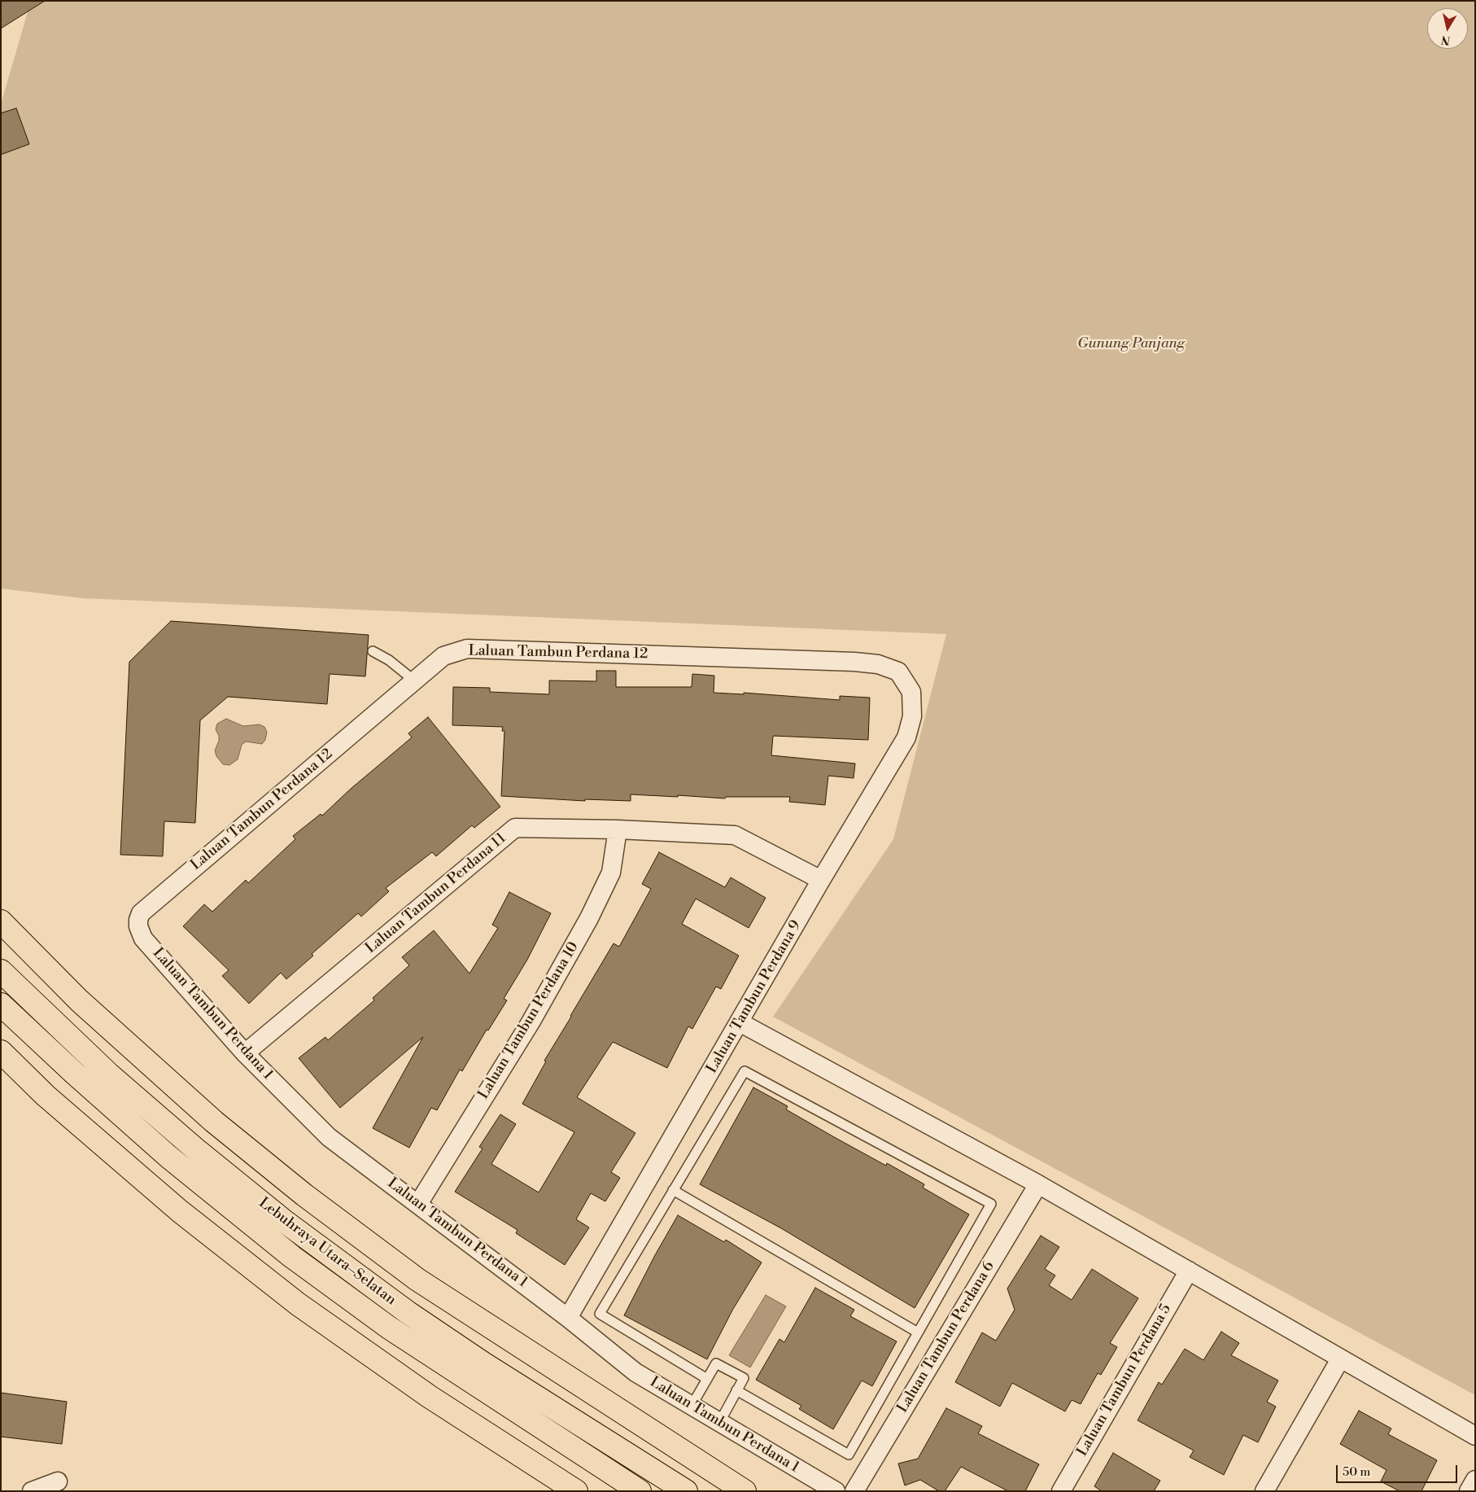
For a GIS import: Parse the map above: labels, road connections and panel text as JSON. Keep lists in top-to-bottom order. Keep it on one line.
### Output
{"streets":{"main road":["Lebuhraya Utara–Selatan"],"street":["Laluan Tambun Perdana 12","Laluan Tambun Perdana 11","Laluan Tambun Perdana 9","Laluan Tambun Perdana 1","Laluan Tambun Perdana 10","Laluan Tambun Perdana 6","Laluan Tambun Perdana 5"]},"crossings":[["Laluan Tambun Perdana 12","Laluan Tambun Perdana 9"],["Laluan Tambun Perdana 12","Laluan Tambun Perdana 1"],["Laluan Tambun Perdana 11","Laluan Tambun Perdana 9"],["Laluan Tambun Perdana 11","Laluan Tambun Perdana 1"],["Laluan Tambun Perdana 11","Laluan Tambun Perdana 10"],["Laluan Tambun Perdana 9","Laluan Tambun Perdana 1"],["Laluan Tambun Perdana 1","Laluan Tambun Perdana 10"]],"parks":["Gunung Panjang"],"scale_bar":"50 m","north":"bottom"}
